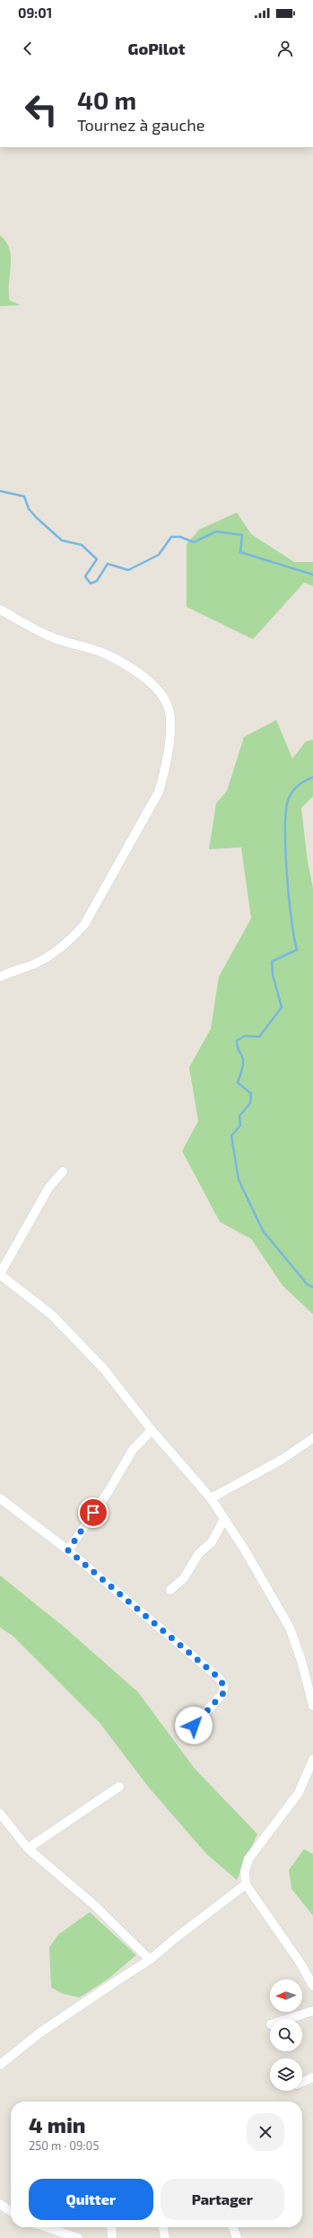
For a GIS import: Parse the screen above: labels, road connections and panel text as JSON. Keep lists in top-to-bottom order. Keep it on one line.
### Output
{"north":"left","page":{"status":"09:01","header":"GoPilot","turn":["40 m","Tournez à gauche"],"heading":["4 min","250 m · 09:05"],"buttons":["Quitter","Partager"]}}
